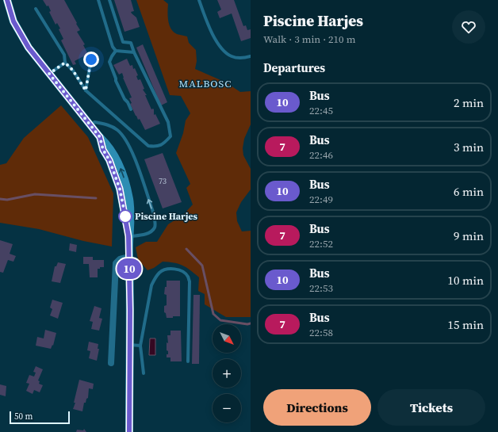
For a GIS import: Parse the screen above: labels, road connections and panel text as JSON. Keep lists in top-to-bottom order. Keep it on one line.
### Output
{"districts":["MALBOSC"],"places":["Piscine Harjes"],"lines":["bus line 10"],"house_numbers":["73"],"scale_bar":"50 m","north":"bottom right","page":{"on_map":"10","heading":[["Piscine Harjes","Walk · 3 min · 210 m"],"Departures"],"list":[{"mark":"10","name":"Bus","note":"22:45","value":"2 min"},{"mark":"7","name":"Bus","note":"22:46","value":"3 min"},{"mark":"10","name":"Bus","note":"22:49","value":"6 min"},{"mark":"7","name":"Bus","note":"22:52","value":"9 min"},{"mark":"10","name":"Bus","note":"22:53","value":"10 min"},{"mark":"7","name":"Bus","note":"22:58","value":"15 min"}],"map_buttons":["+","−"],"buttons":["Directions","Tickets"],"scale":"50 m"}}
